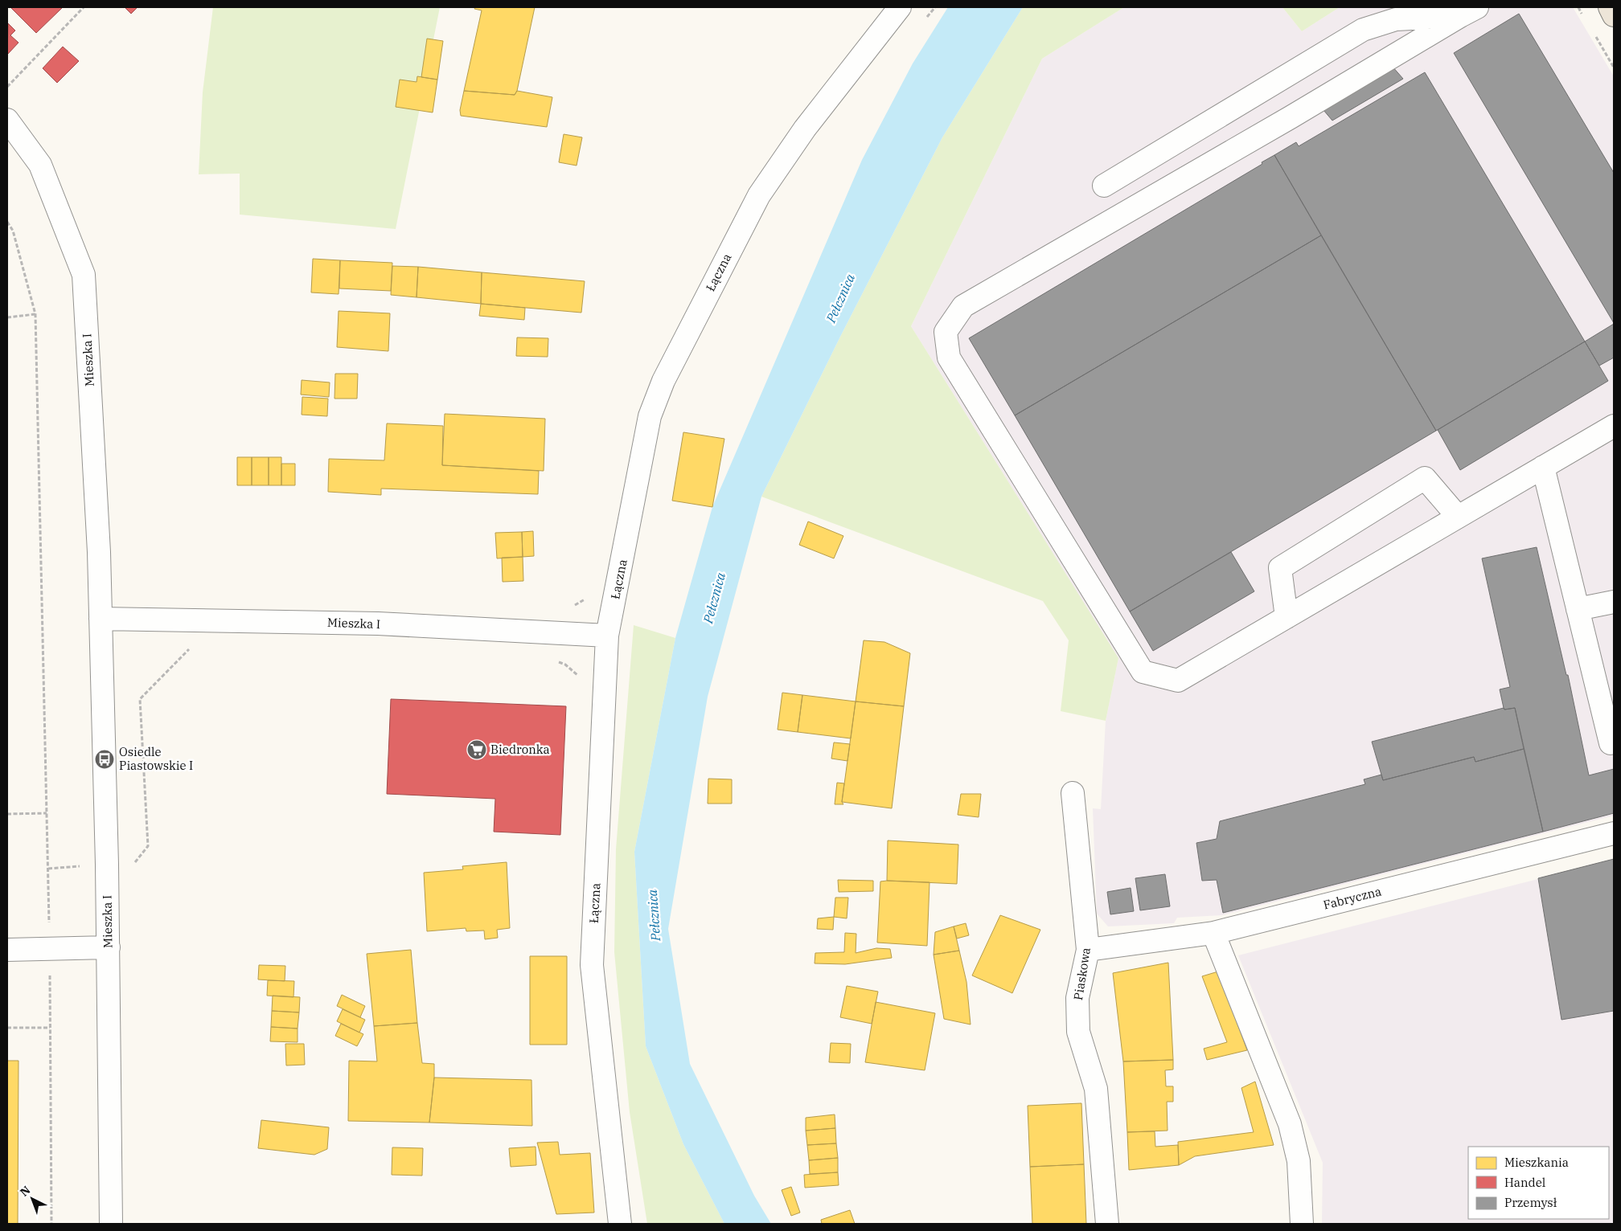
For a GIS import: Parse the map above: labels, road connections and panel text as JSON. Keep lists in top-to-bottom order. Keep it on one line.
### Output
{"streets":{"street":["Łączna","Mieszka I","Fabryczna","Piaskowa"]},"crossings":[["Łączna","Mieszka I"],["Fabryczna","Piaskowa"]],"water":["Pełcznica"],"places":{"supermarket":["Biedronka"],"bus stop":["Osiedle Piastowskie I"]},"legend":["Mieszkania","Handel","Przemysł"],"north":"top left"}
